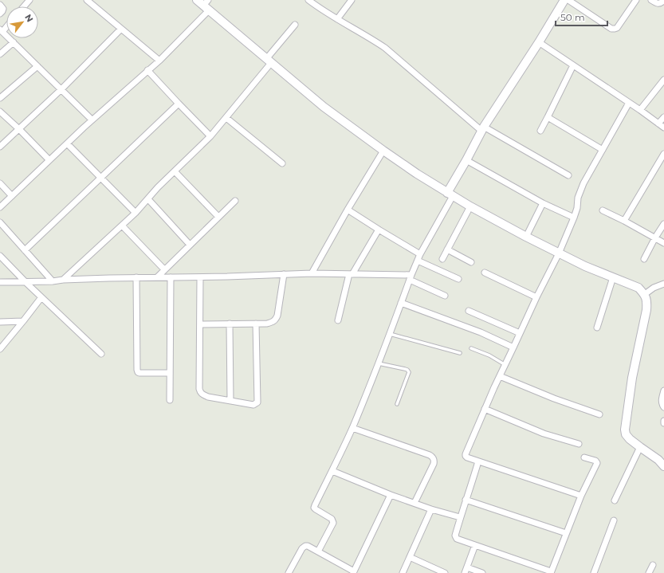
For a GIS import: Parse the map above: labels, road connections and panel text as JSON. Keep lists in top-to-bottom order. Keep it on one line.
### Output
{"scale_bar":"50 m","north":"top right"}
